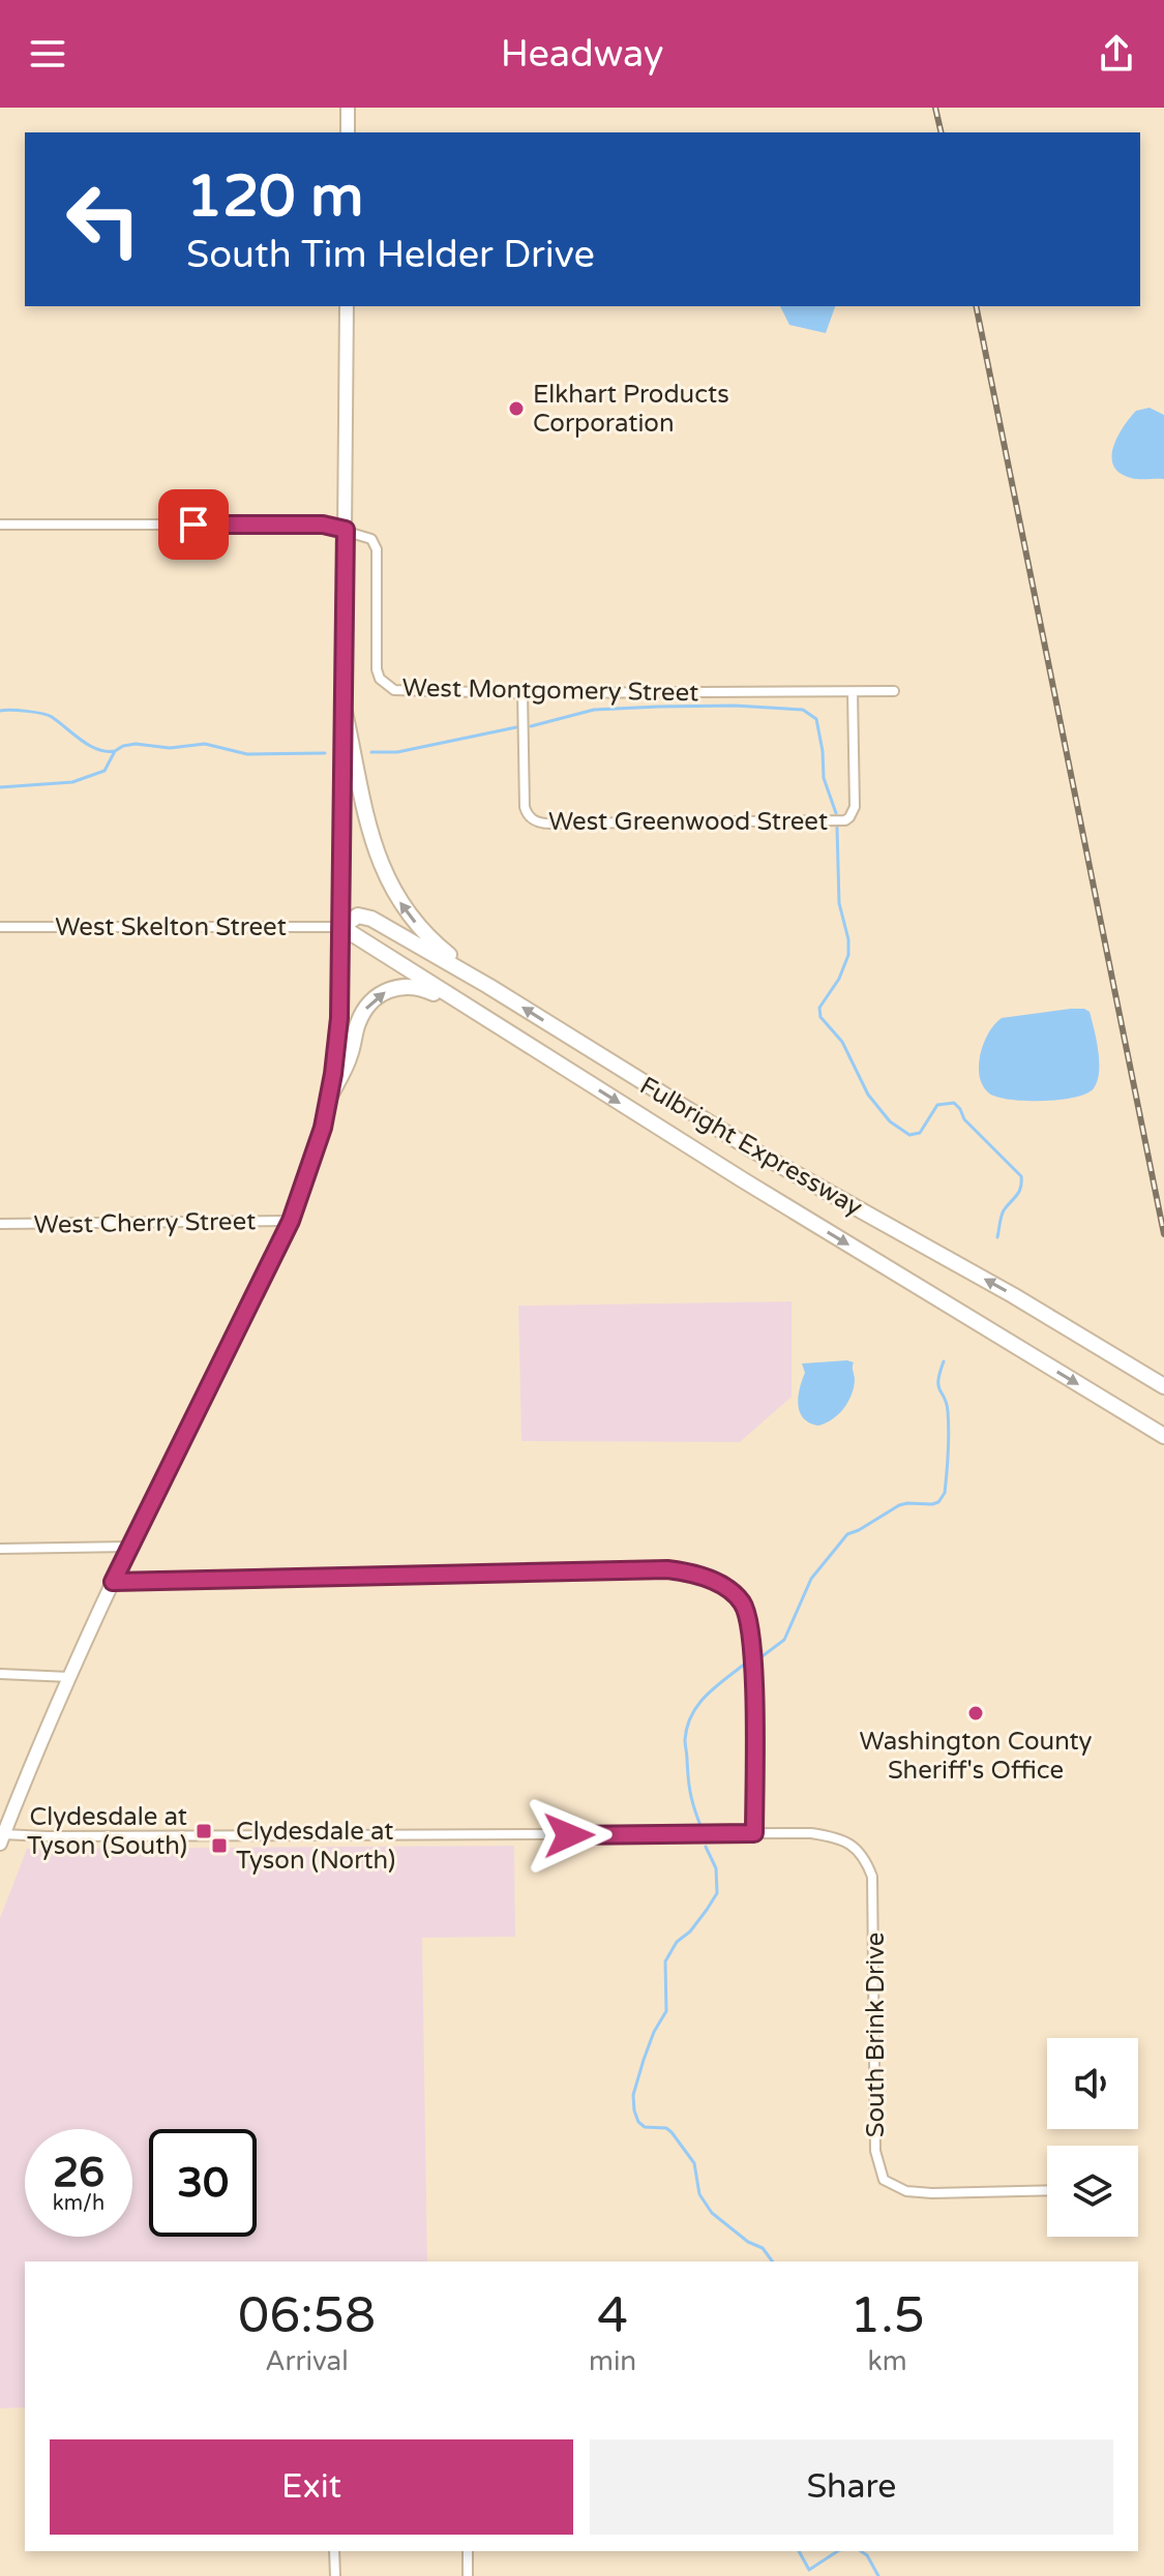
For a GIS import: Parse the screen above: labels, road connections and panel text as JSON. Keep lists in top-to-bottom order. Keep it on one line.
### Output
{"streets":{"highway":["Fulbright Expressway"],"street":["West Montgomery Street","West Greenwood Street","West Skelton Street","West Cherry Street","South Brink Drive"]},"crossings":[["West Montgomery Street","West Greenwood Street"],["West Skelton Street","Fulbright Expressway"]],"places":{"other":["Elkhart Products Corporation","Washington County Sheriff's Office"],"transit":["Clydesdale at Tyson (South)","Clydesdale at Tyson (North)"]},"page":{"header":"Headway","turn":["120 m","South Tim Helder Drive"],"speed":"26 km/h","limit":"30","eta":["06:58","Arrival","4","min","1.5","km"],"buttons":["Exit","Share"]}}
